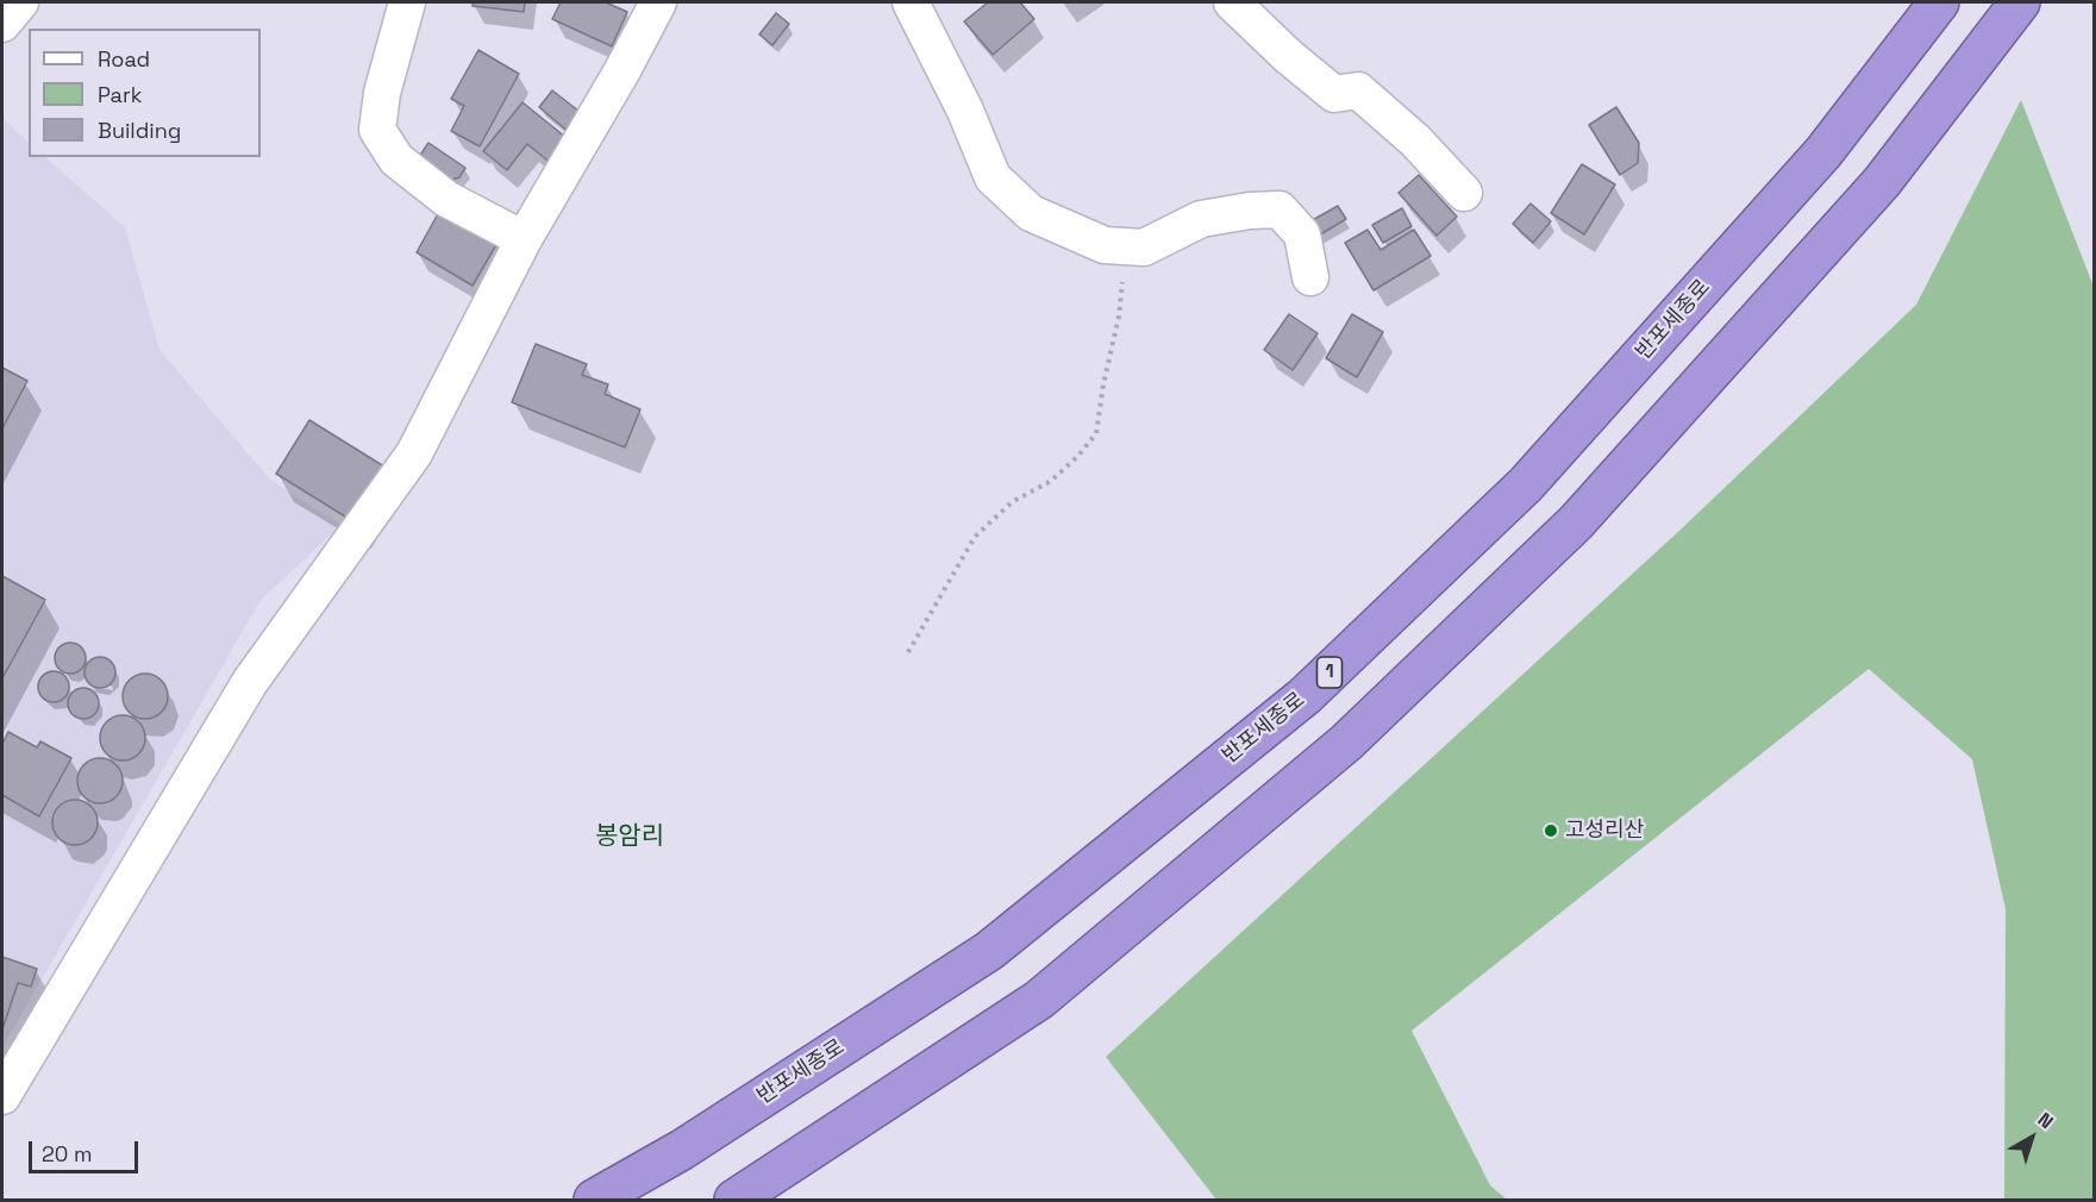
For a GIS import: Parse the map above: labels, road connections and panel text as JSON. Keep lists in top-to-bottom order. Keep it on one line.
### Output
{"streets":{"highway":["반포세종로","1"]},"districts":["봉암리"],"places":["고성리산"],"legend":["Road","Park","Building"],"scale_bar":"20 m","north":"top right"}
